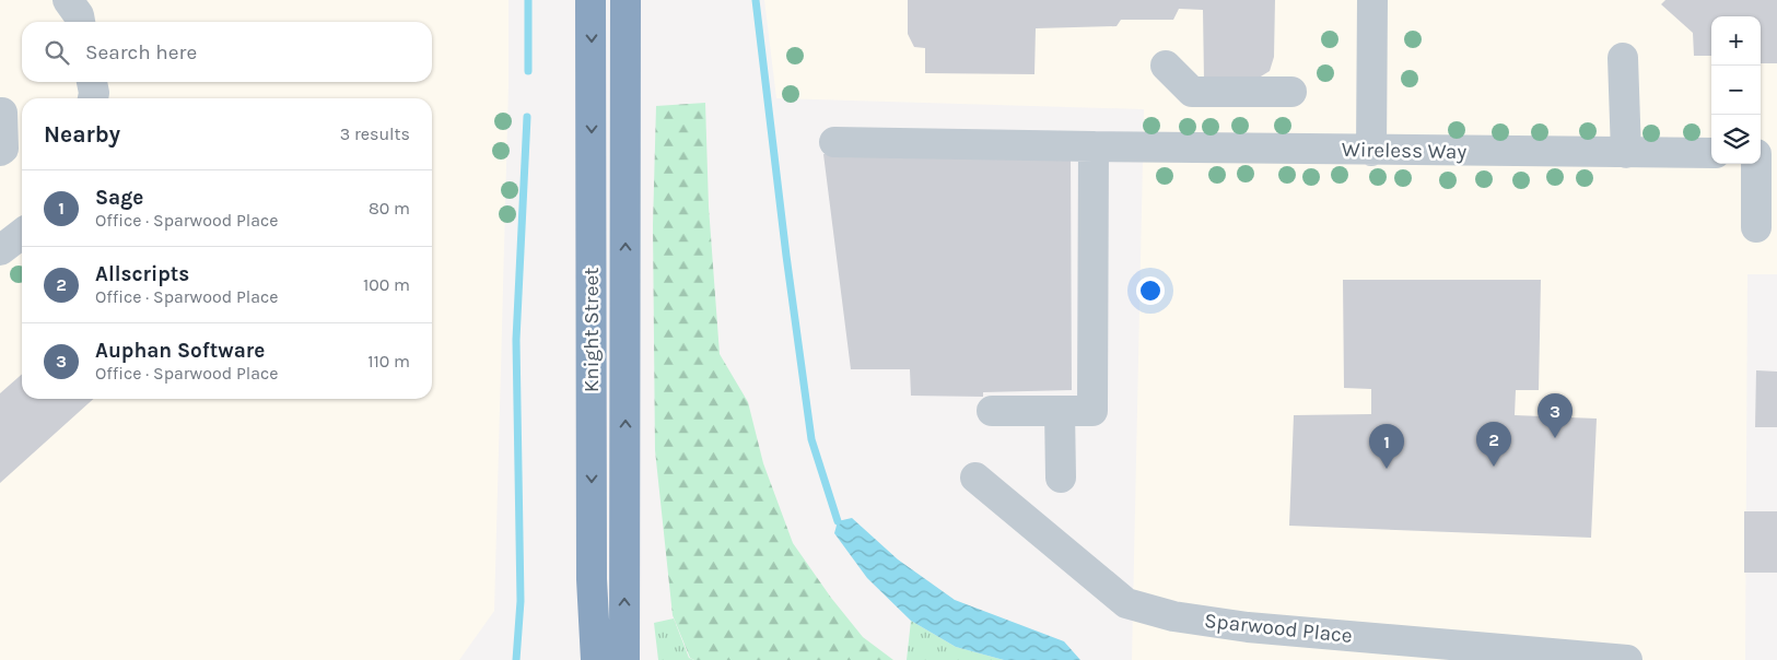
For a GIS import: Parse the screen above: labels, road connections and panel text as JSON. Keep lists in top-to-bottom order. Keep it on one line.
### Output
{"streets":{"highway":["Knight Street"],"street":["Wireless Way","Sparwood Place"]},"page":{"map_buttons":["+","−"],"search":"Search here","heading":["Nearby","3 results"],"list":[{"mark":"1","name":"Sage","note":"Office · Sparwood Place","value":"80 m"},{"mark":"2","name":"Allscripts","note":"Office · Sparwood Place","value":"100 m"},{"mark":"3","name":"Auphan Software","note":"Office · Sparwood Place","value":"110 m"}],"pins":["3","2","1"]}}
